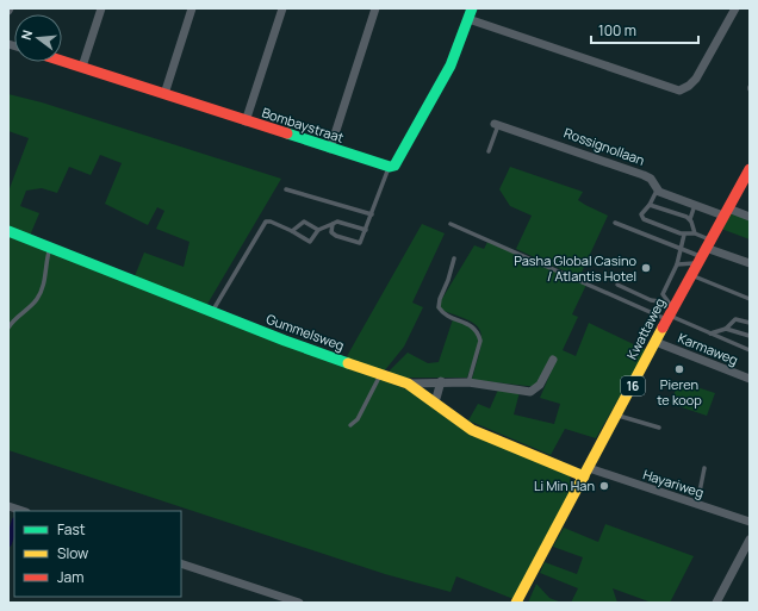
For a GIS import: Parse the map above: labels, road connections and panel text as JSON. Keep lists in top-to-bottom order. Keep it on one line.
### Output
{"streets":{"street":["Bombaystraat","Rossignollaan","Kwattaweg","Gummelsweg","Karmaweg","16","Hayariweg"]},"crossings":[["Rossignollaan","Kwattaweg"],["Kwattaweg","Gummelsweg"],["Kwattaweg","Karmaweg"],["Kwattaweg","Hayariweg"],["Gummelsweg","Hayariweg"]],"places":["Pasha Global Casino / Atlantis Hotel","Pieren te koop","Li Min Han"],"legend":["Fast","Slow","Jam"],"scale_bar":"100 m","north":"left"}
